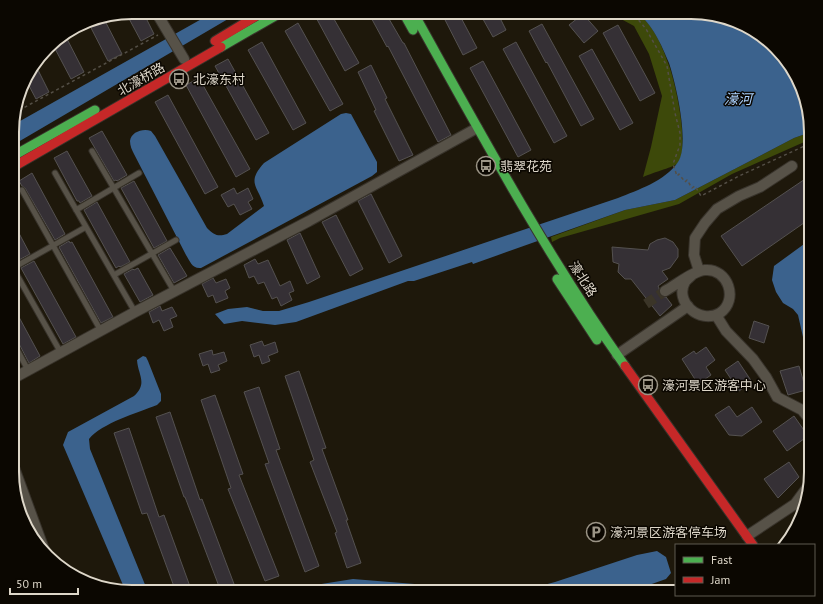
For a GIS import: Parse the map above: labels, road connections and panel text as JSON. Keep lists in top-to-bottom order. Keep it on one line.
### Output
{"streets":{"street":["北濠桥路","濠北路"]},"water":["濠河"],"places":{"bus stop":["北濠东村","翡翠花苑","濠河景区游客中心"],"parking":["濠河景区游客停车场"]},"legend":["Fast","Jam"],"scale_bar":"50 m"}
